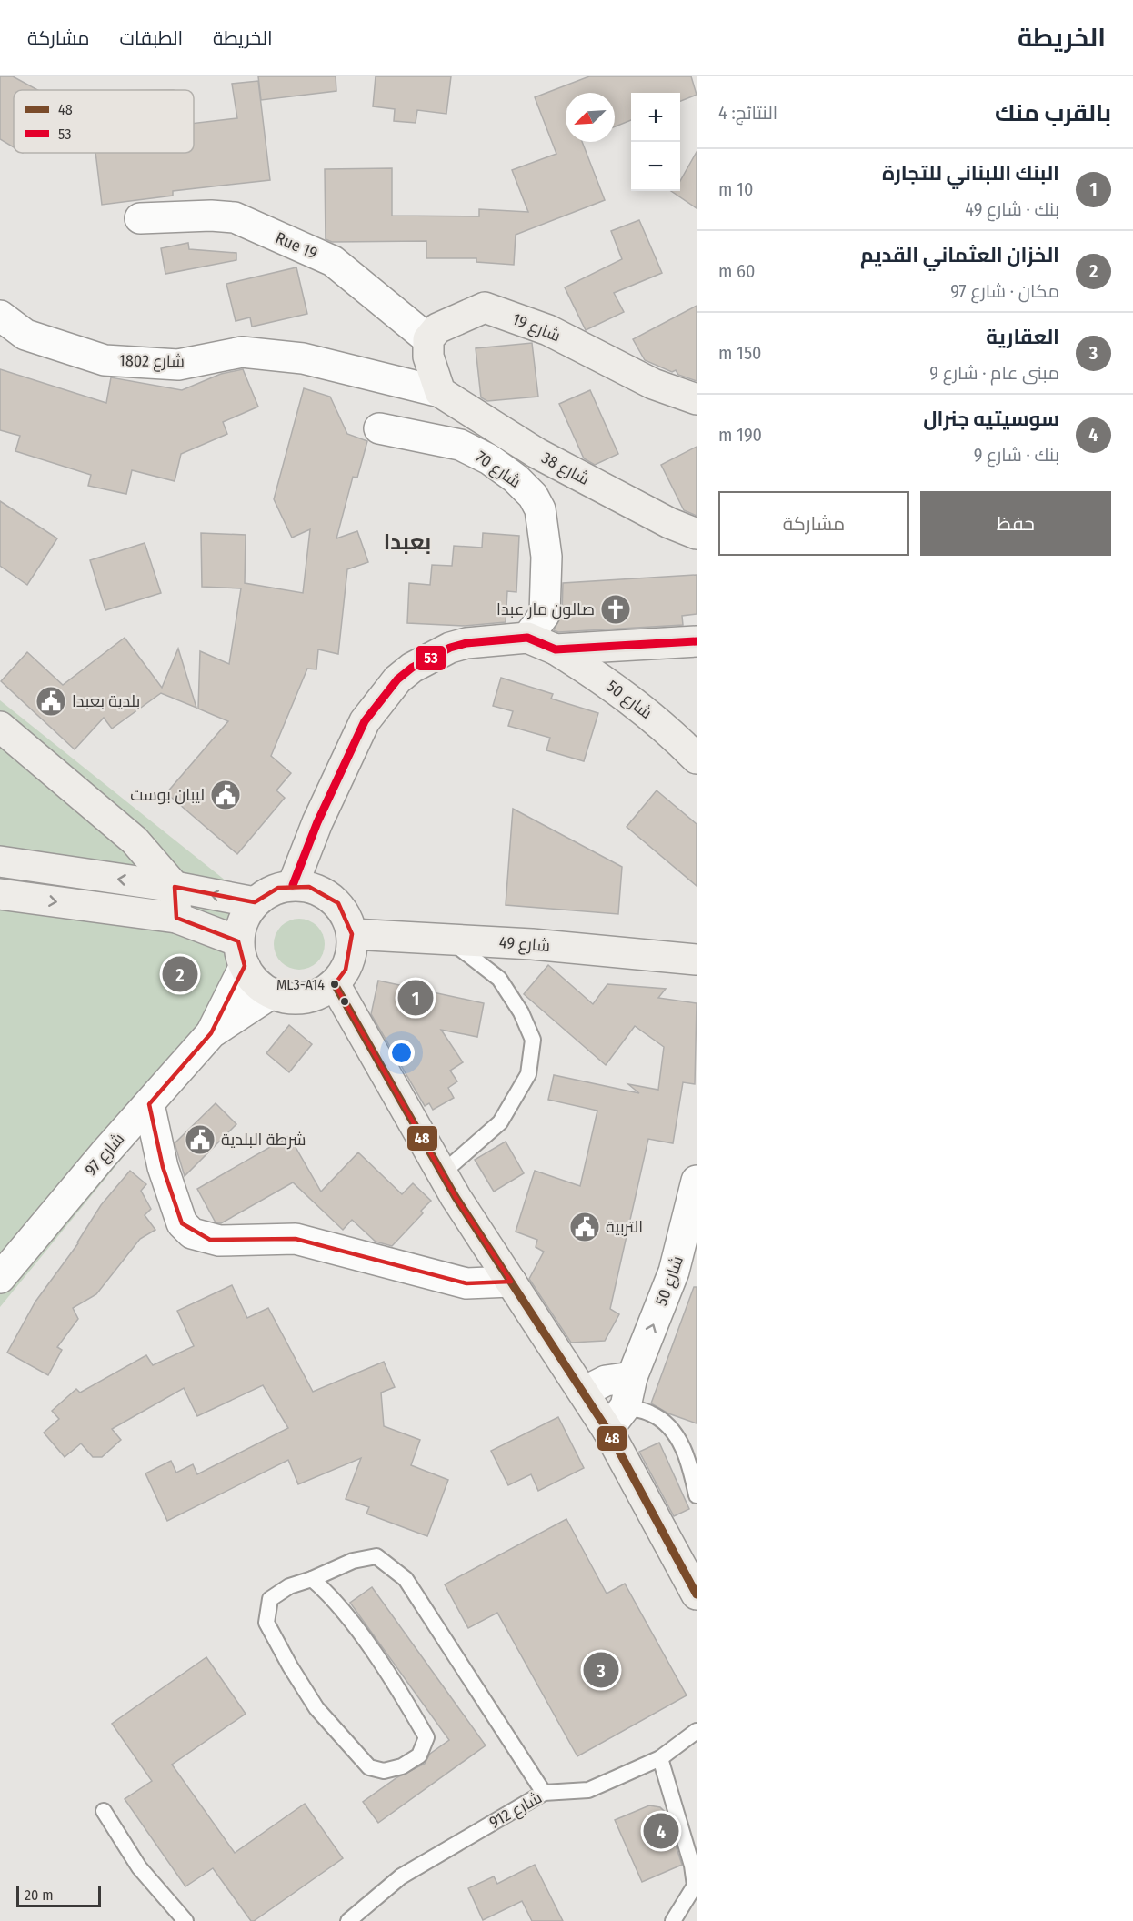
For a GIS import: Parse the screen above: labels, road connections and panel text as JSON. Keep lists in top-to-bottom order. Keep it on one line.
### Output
{"streets":{"main road":["شارع 19","شارع 38","شارع 50","شارع 49"],"street":["Rue 19","شارع 1802","شارع 70","شارع 97"],"lane":["شارع 912"]},"crossings":[["Rue 19","شارع 19"],["شارع 1802","شارع 38"],["شارع 49","شارع 97"]],"one_way":["شارع 50"],"districts":["بعبدا"],"places":{"church":["صالون مار عبدا"],"public building":["بلدية بعبدا","ليبان بوست","شرطة البلدية","التربية"],"other":["ML3-A14"]},"lines":["transit line 53","transit line 48"],"legend":["48","53"],"scale_bar":"20 m","north":"bottom left","page":{"header":"الخريطة","nav":["الخريطة","الطبقات","مشاركة"],"heading":["بالقرب منك","النتائج: 4"],"map_buttons":["+","−"],"list":[{"mark":"1","name":"البنك اللبناني للتجارة","note":"بنك · شارع 49","value":"10 m"},{"mark":"2","name":"الخزان العثماني القديم","note":"مكان · شارع 97","value":"60 m"},{"mark":"3","name":"العقارية","note":"مبنى عام · شارع 9","value":"150 m"},{"mark":"4","name":"سوسيتيه جنرال","note":"بنك · شارع 9","value":"190 m"}],"buttons":["حفظ","مشاركة"],"pins":["2","1","3","4"],"scale":"20 m"}}
